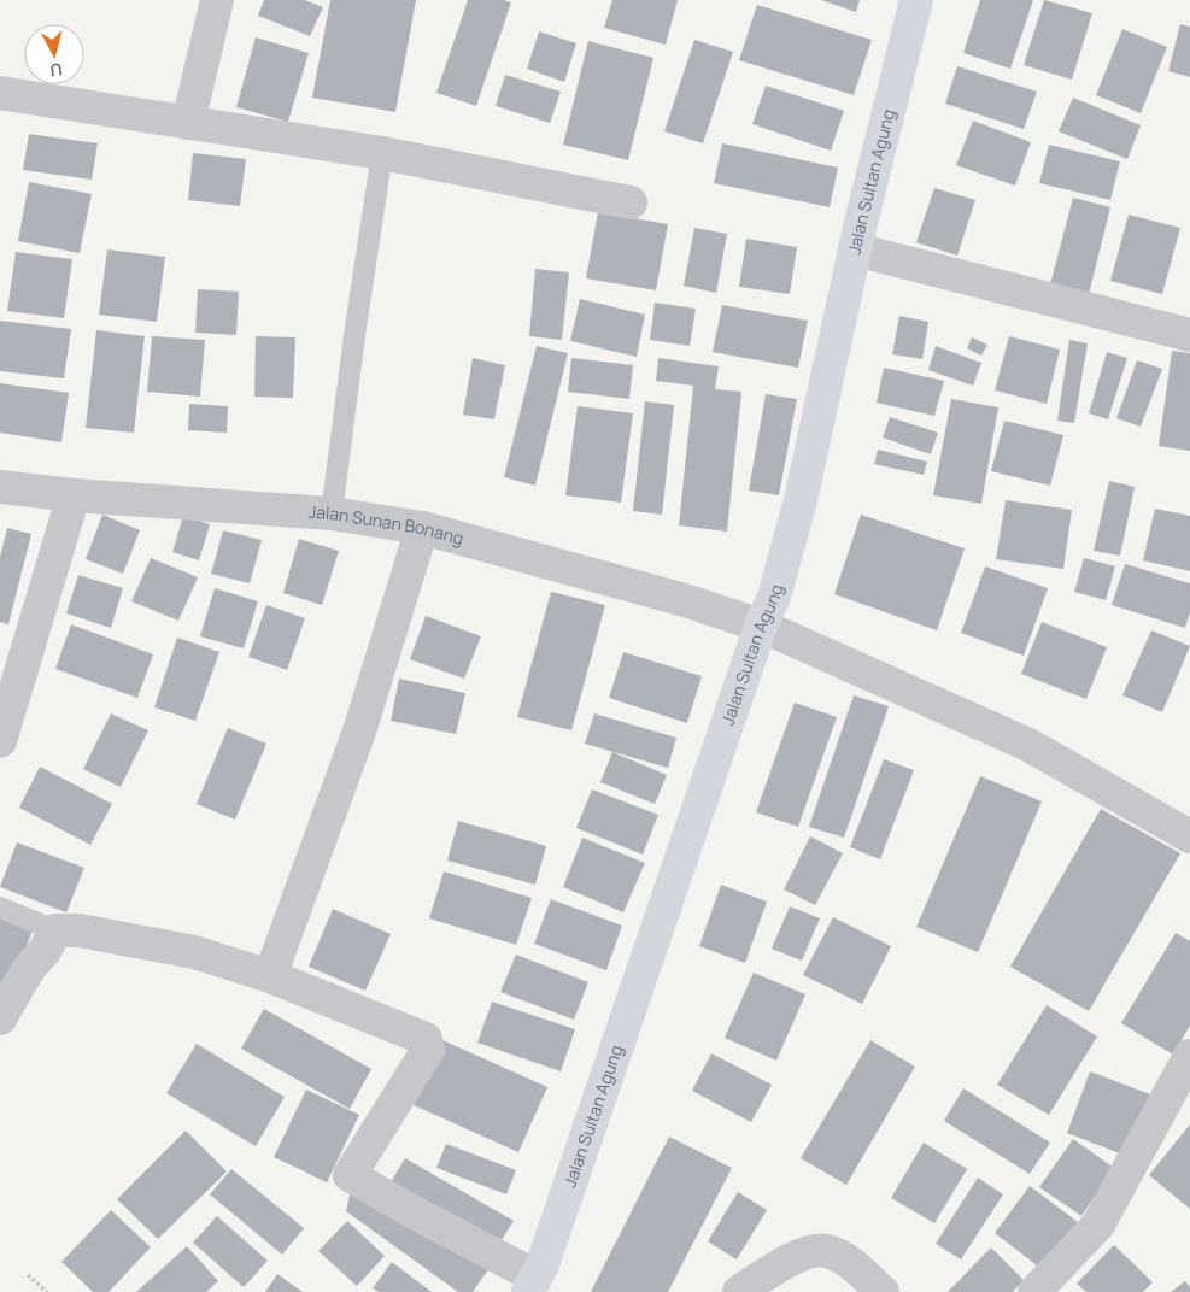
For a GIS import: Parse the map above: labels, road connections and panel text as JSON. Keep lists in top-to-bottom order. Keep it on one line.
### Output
{"streets":{"main road":["Jalan Sultan Agung"],"street":["Jalan Sunan Bonang"]},"crossings":[["Jalan Sultan Agung","Jalan Sunan Bonang"]],"north":"bottom"}
